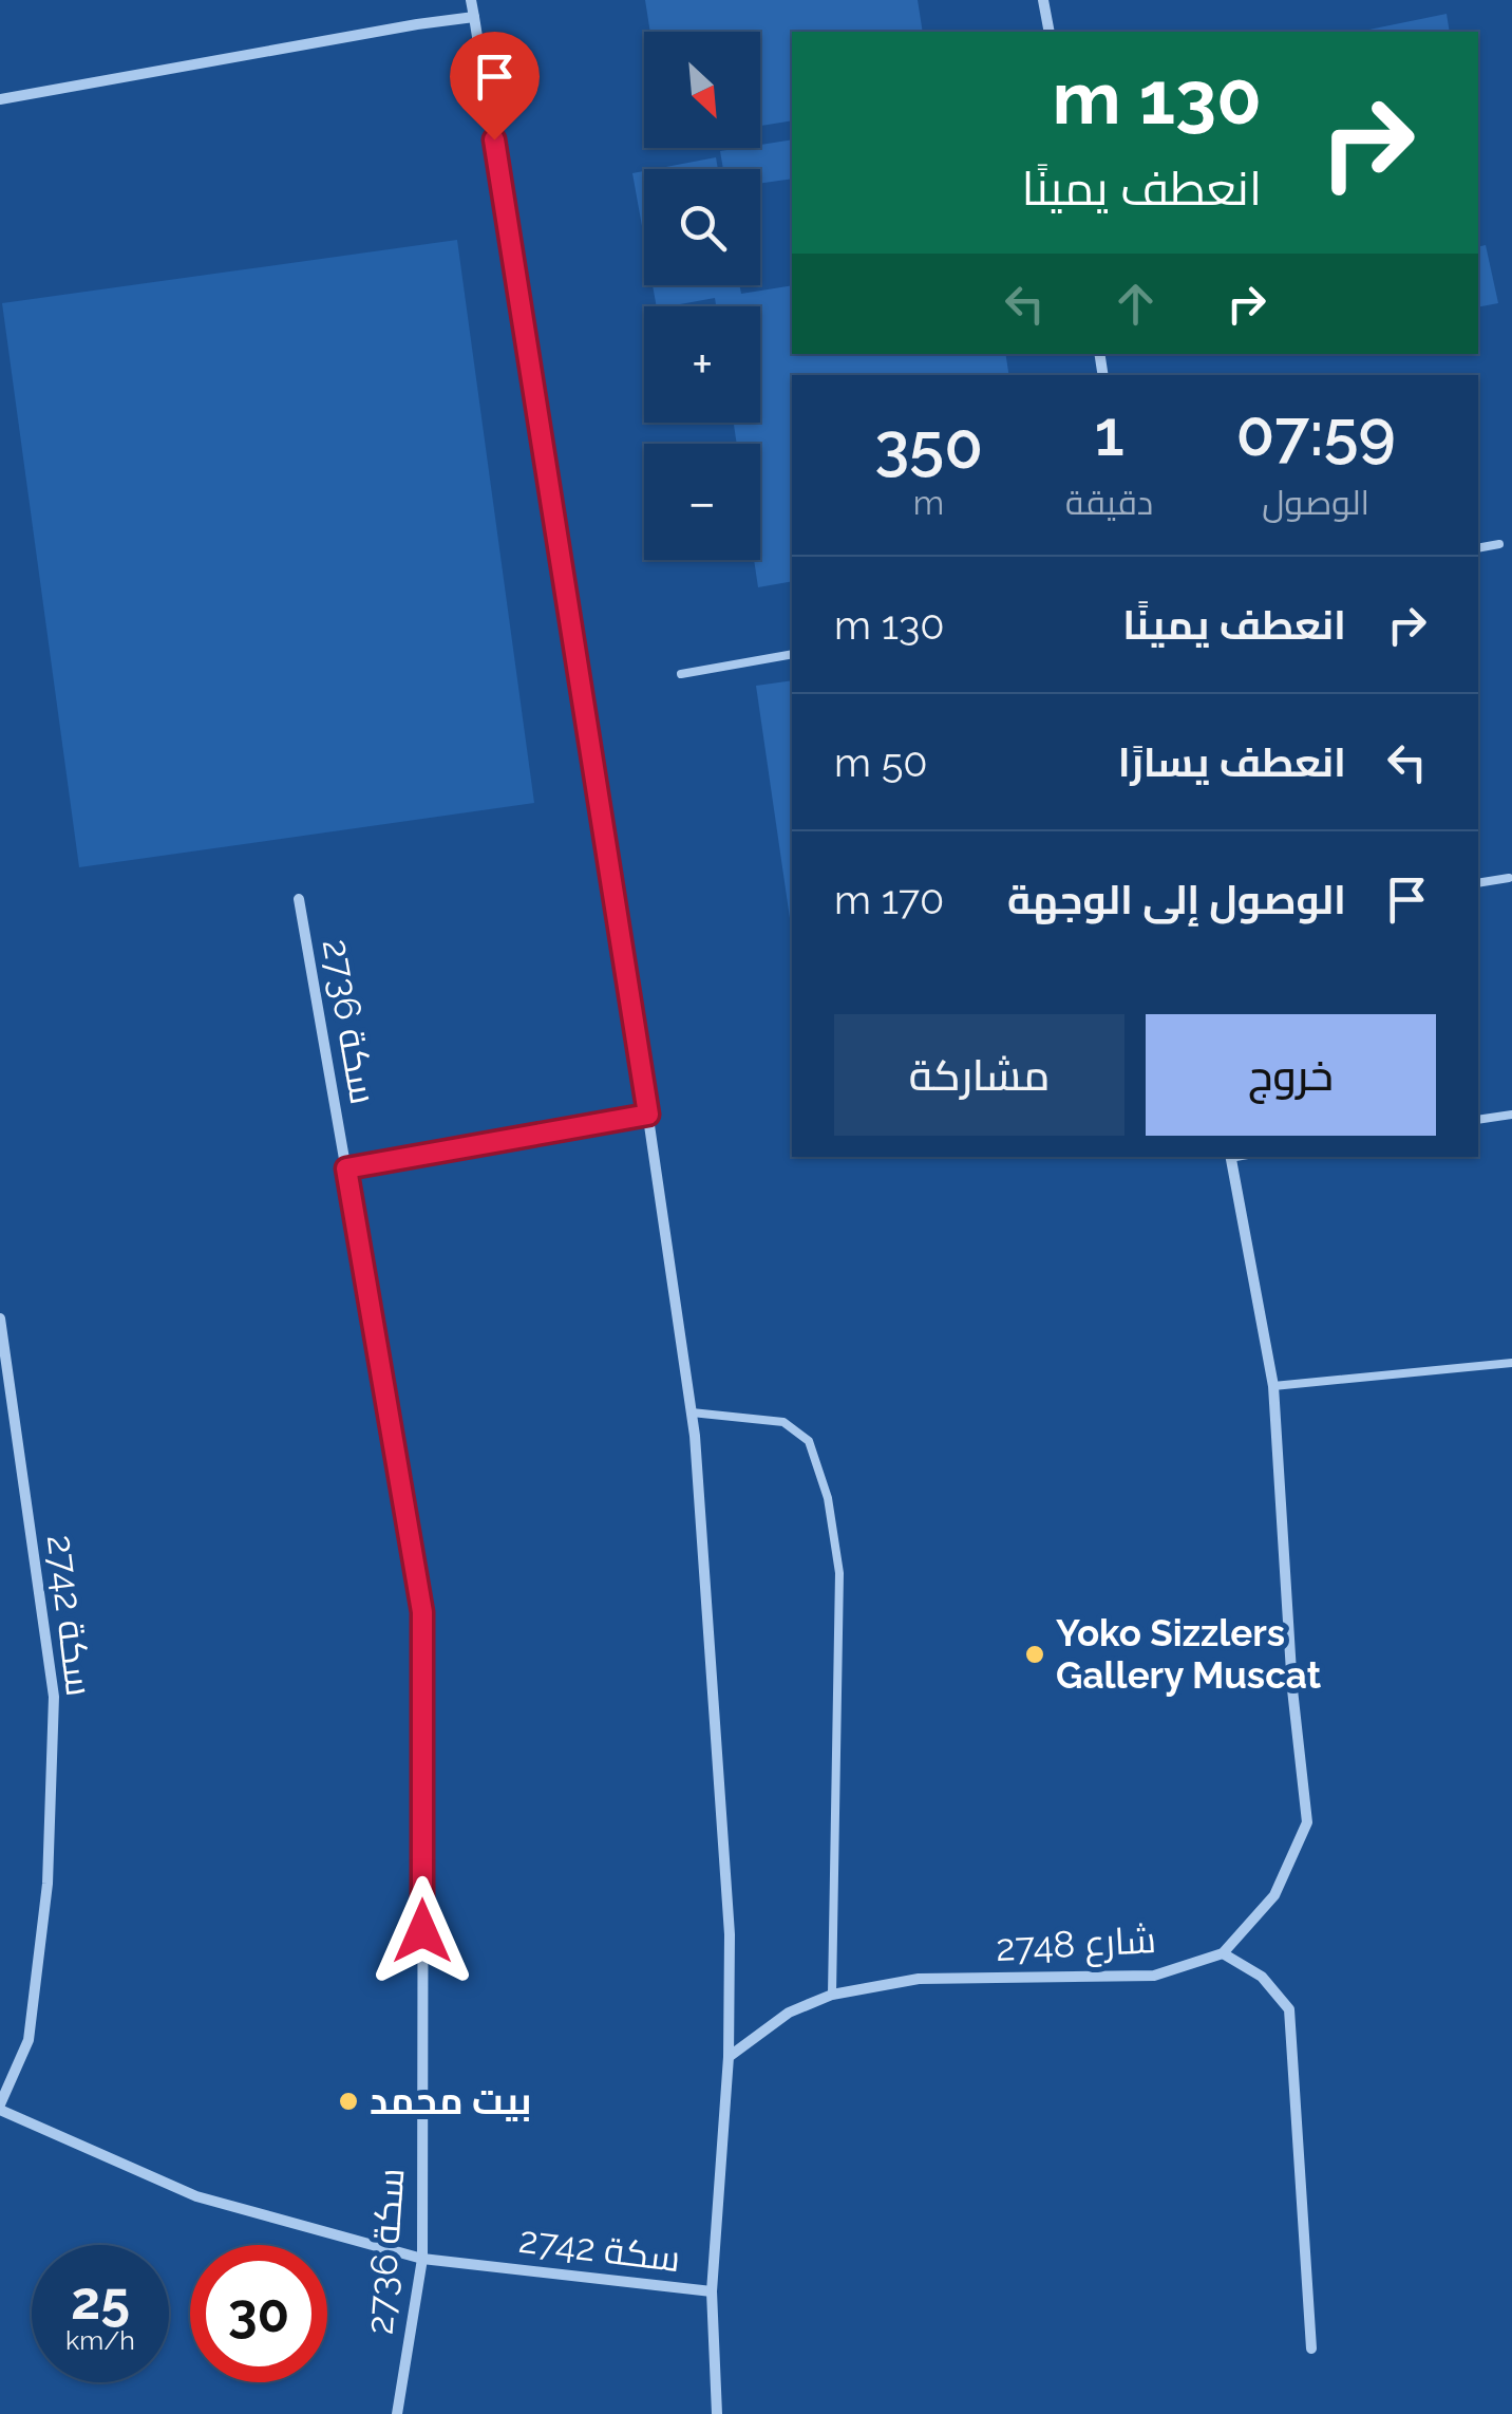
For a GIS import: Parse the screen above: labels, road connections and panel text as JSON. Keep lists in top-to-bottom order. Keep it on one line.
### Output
{"streets":{"street":["سكة 2736","سكة 2742","شارع 2748"]},"crossings":[["سكة 2736","سكة 2742"]],"places":["Yoko Sizzlers Gallery Muscat","بيت محمد"],"north":"bottom right","page":{"map_buttons":["+","−"],"turn":["130 m","انعطف يمينًا"],"eta":["07:59","الوصول","1","دقيقة","350","m"],"list":[{"name":"انعطف يمينًا","value":"130 m"},{"name":"انعطف يسارًا","value":"50 m"},{"name":"الوصول إلى الوجهة","value":"170 m"}],"buttons":["خروج","مشاركة"],"speed":"25 km/h","limit":"30"}}
